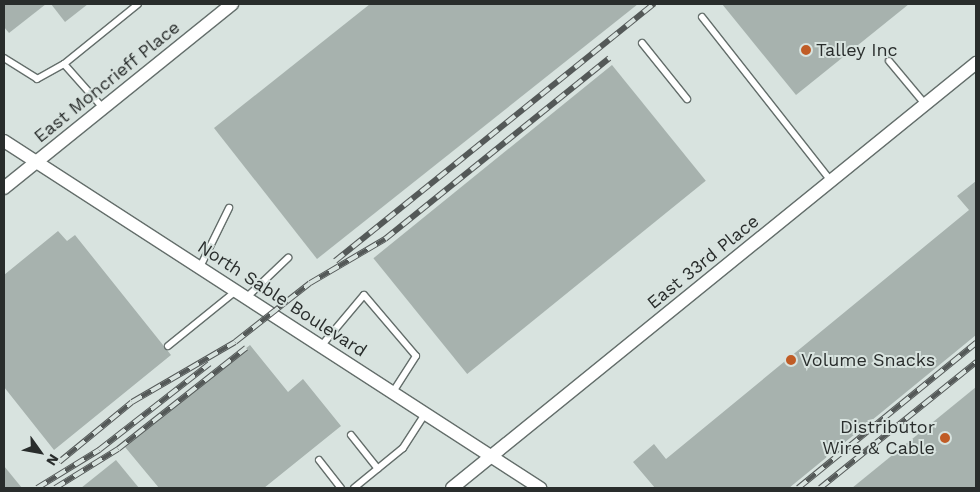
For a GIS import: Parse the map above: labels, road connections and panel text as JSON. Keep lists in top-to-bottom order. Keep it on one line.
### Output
{"streets":{"street":["East Moncrieff Place","East 33rd Place","North Sable Boulevard"]},"crossings":[["East Moncrieff Place","North Sable Boulevard"],["East 33rd Place","North Sable Boulevard"]],"places":["Talley Inc","Volume Snacks","Distributor Wire & Cable"],"north":"bottom right"}
